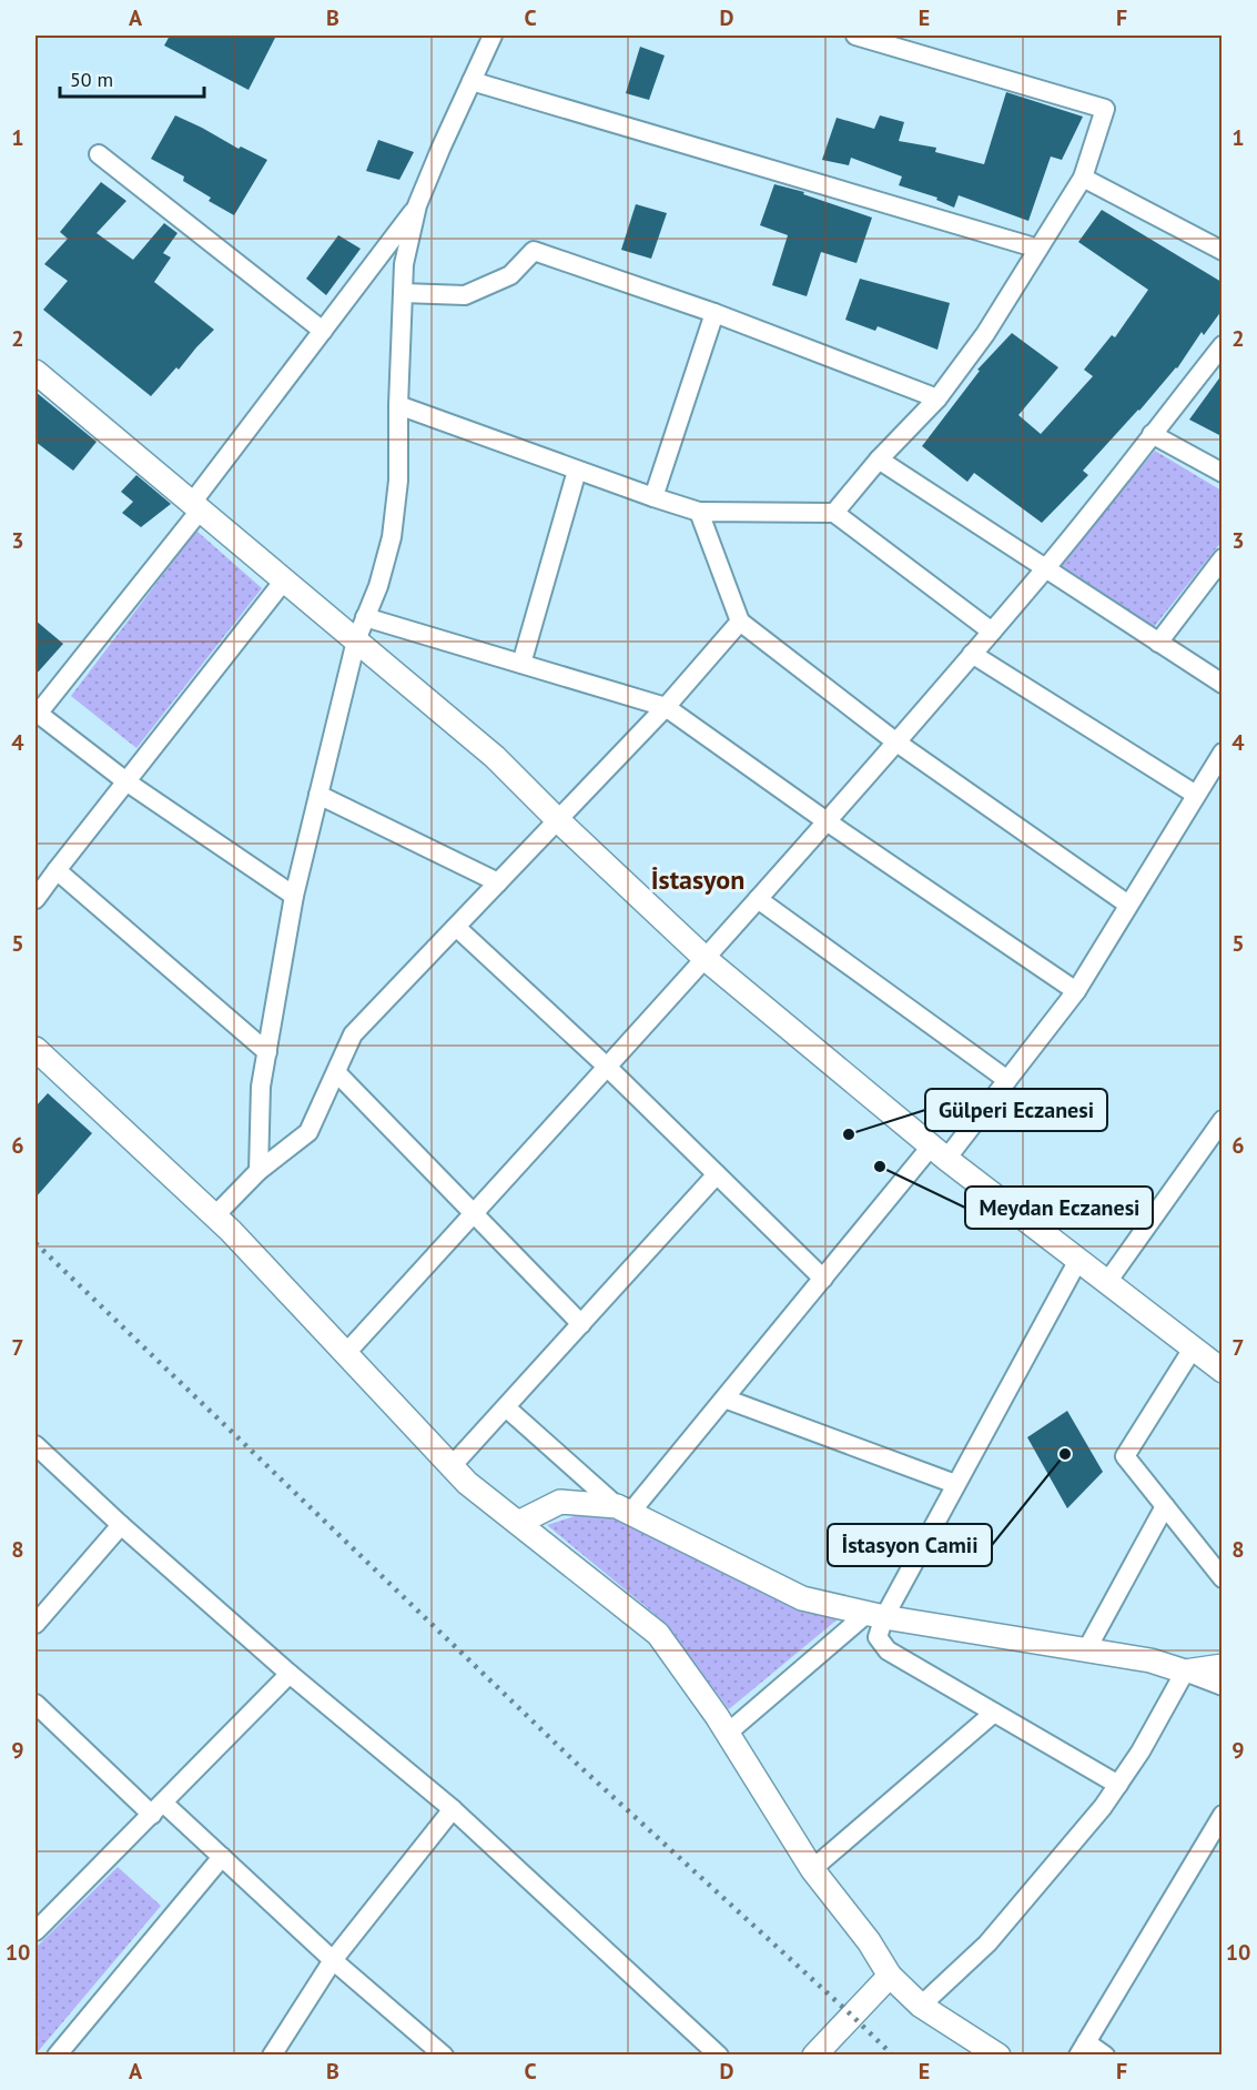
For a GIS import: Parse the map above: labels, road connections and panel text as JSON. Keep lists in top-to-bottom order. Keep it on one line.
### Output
{"districts":["İstasyon"],"places":["Gülperi Eczanesi","Meydan Eczanesi","İstasyon Camii"],"scale_bar":"50 m","grid":{"columns":["A","B","C","D","E","F"],"rows":["1","2","3","4","5","6","7","8","9","10"]}}
